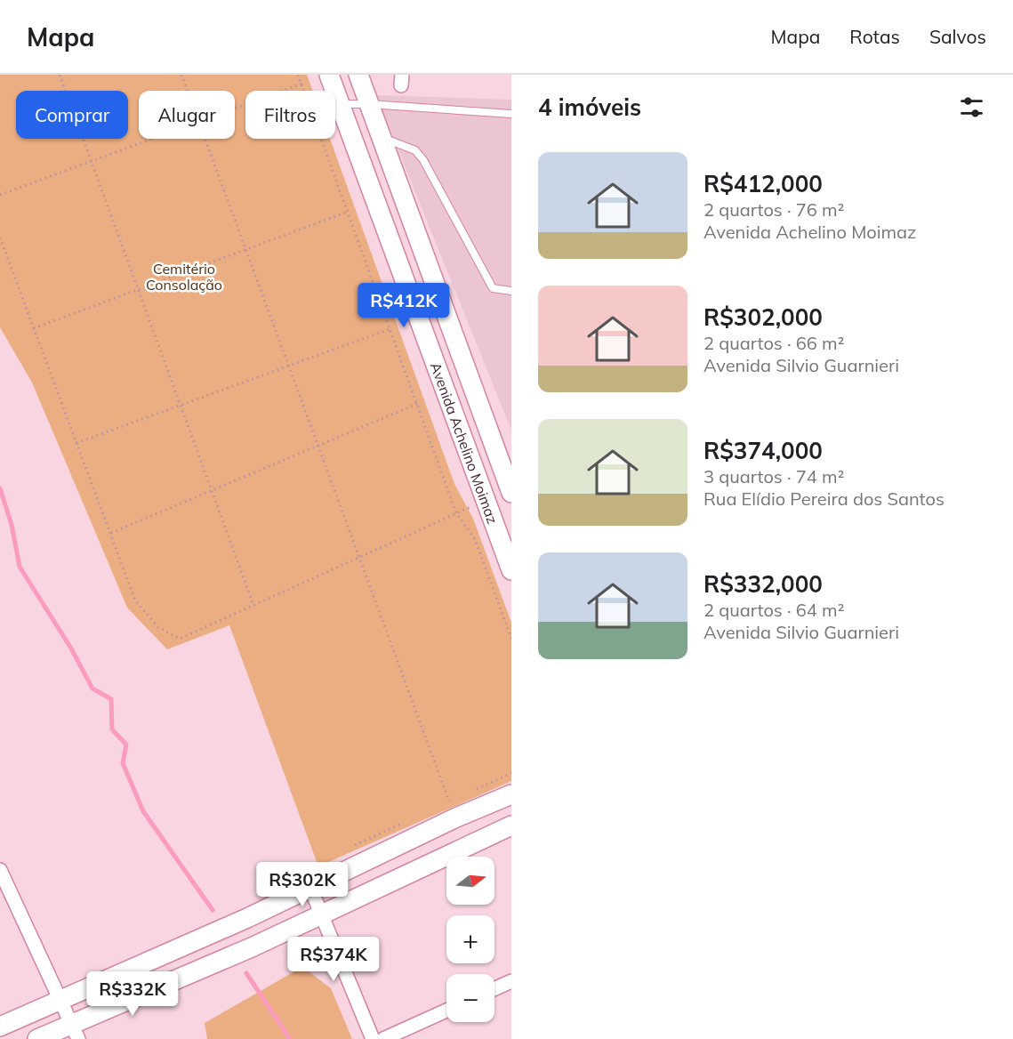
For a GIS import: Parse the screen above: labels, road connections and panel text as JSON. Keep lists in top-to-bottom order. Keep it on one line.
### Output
{"streets":{"street":["Avenida Achelino Moimaz"]},"parks":["Cemitério Consolação"],"north":"right","page":{"header":"Mapa","nav":["Mapa","Rotas","Salvos"],"heading":"4 imóveis","chip":["Comprar","Alugar","Filtros"],"list":[{"name":"R$412,000","note":"2 quartos · 76 m² · Avenida Achelino Moimaz"},{"name":"R$302,000","note":"2 quartos · 66 m² · Avenida Silvio Guarnieri"},{"name":"R$374,000","note":"3 quartos · 74 m² · Rua Elídio Pereira dos Santos"},{"name":"R$332,000","note":"2 quartos · 64 m² · Avenida Silvio Guarnieri"}],"price":["R$412K","R$302K","R$374K","R$332K"],"map_buttons":["+","−"]}}
